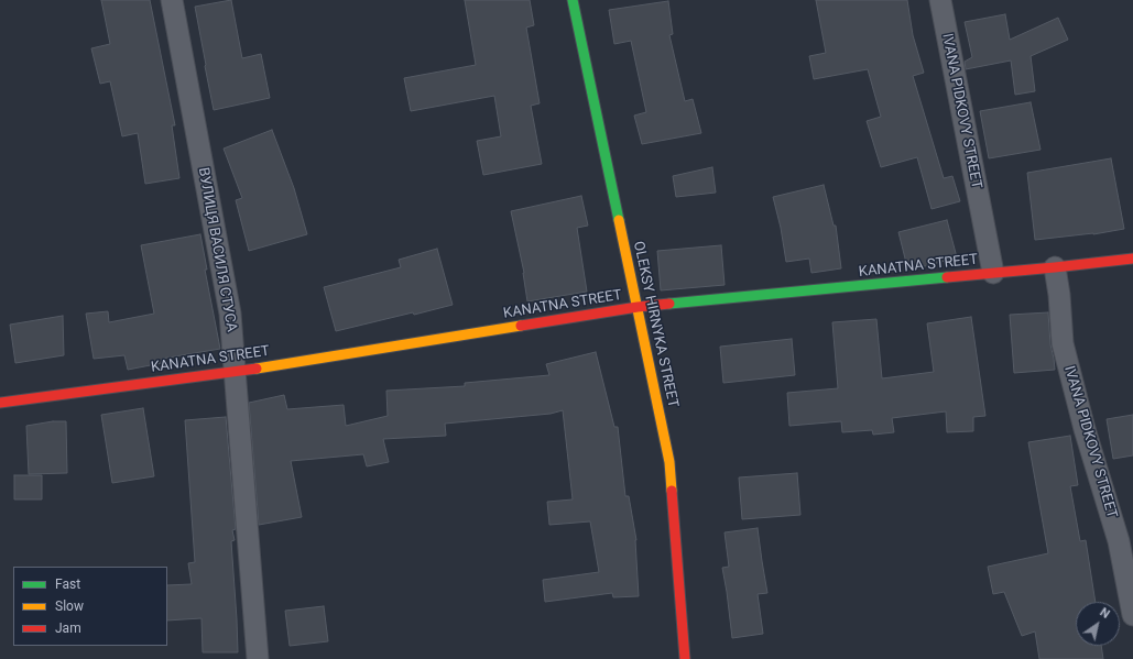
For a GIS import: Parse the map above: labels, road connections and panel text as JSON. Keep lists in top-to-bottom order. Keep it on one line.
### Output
{"streets":{"street":["IVANA PIDKOVY STREET","ВУЛИЦЯ ВАСИЛЯ СТУСА","KANATNA STREET","OLEKSY HIRNYKA STREET"]},"crossings":[["IVANA PIDKOVY STREET","KANATNA STREET"],["ВУЛИЦЯ ВАСИЛЯ СТУСА","KANATNA STREET"],["KANATNA STREET","OLEKSY HIRNYKA STREET"]],"legend":["Fast","Slow","Jam"],"north":"top right"}
